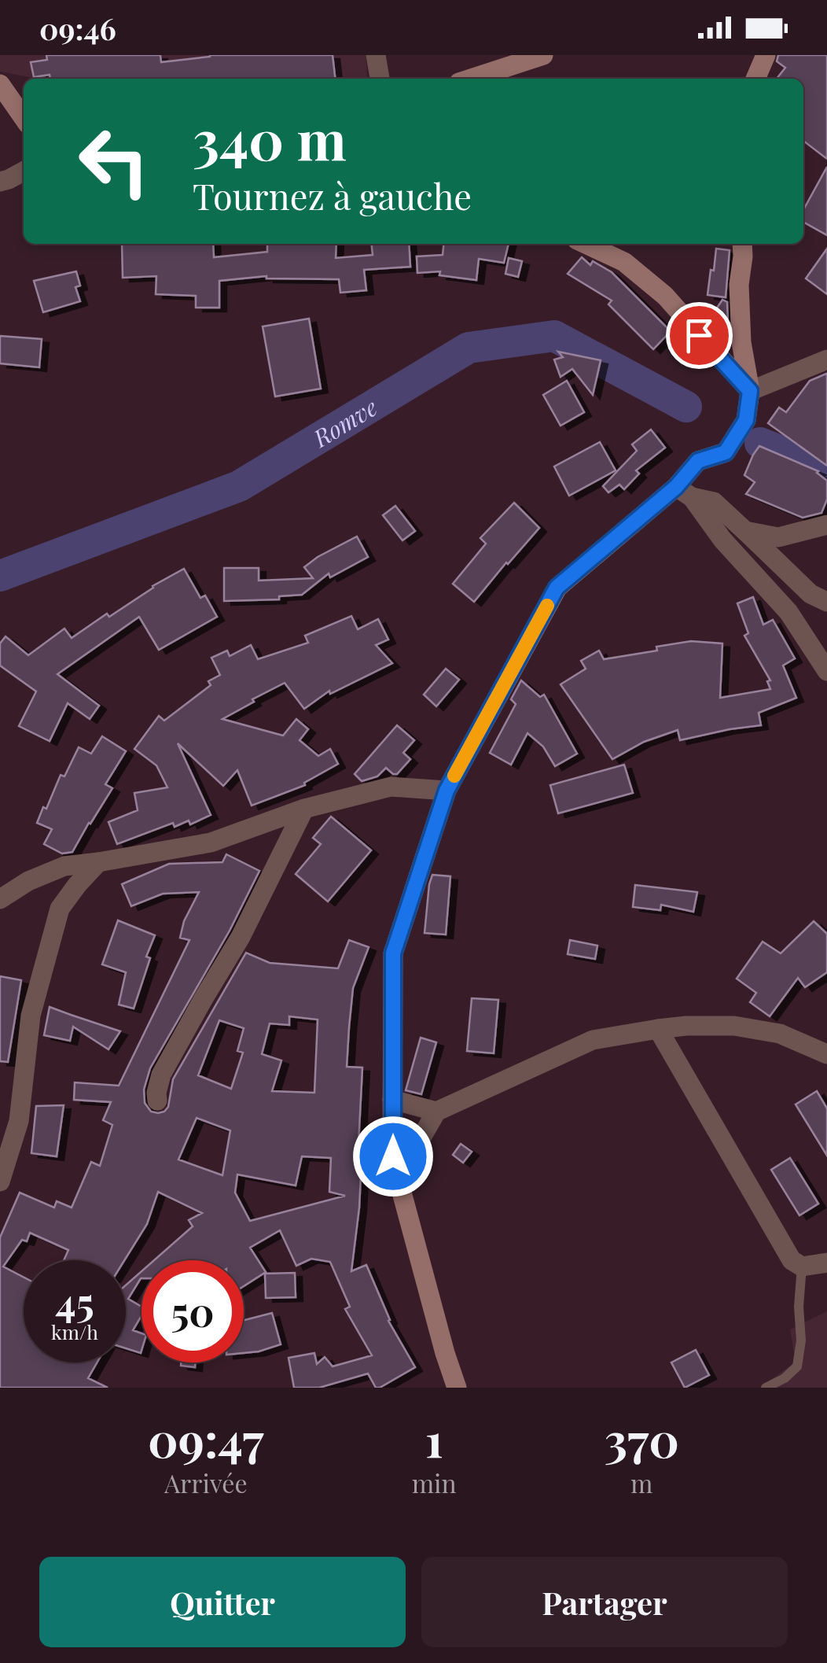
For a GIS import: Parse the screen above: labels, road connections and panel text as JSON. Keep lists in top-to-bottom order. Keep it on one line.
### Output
{"water":["Romve"],"page":{"status":"09:46","turn":["340 m","Tournez à gauche"],"speed":"45 km/h","limit":"50","eta":["09:47","Arrivée","1","min","370","m"],"buttons":["Quitter","Partager"]}}
